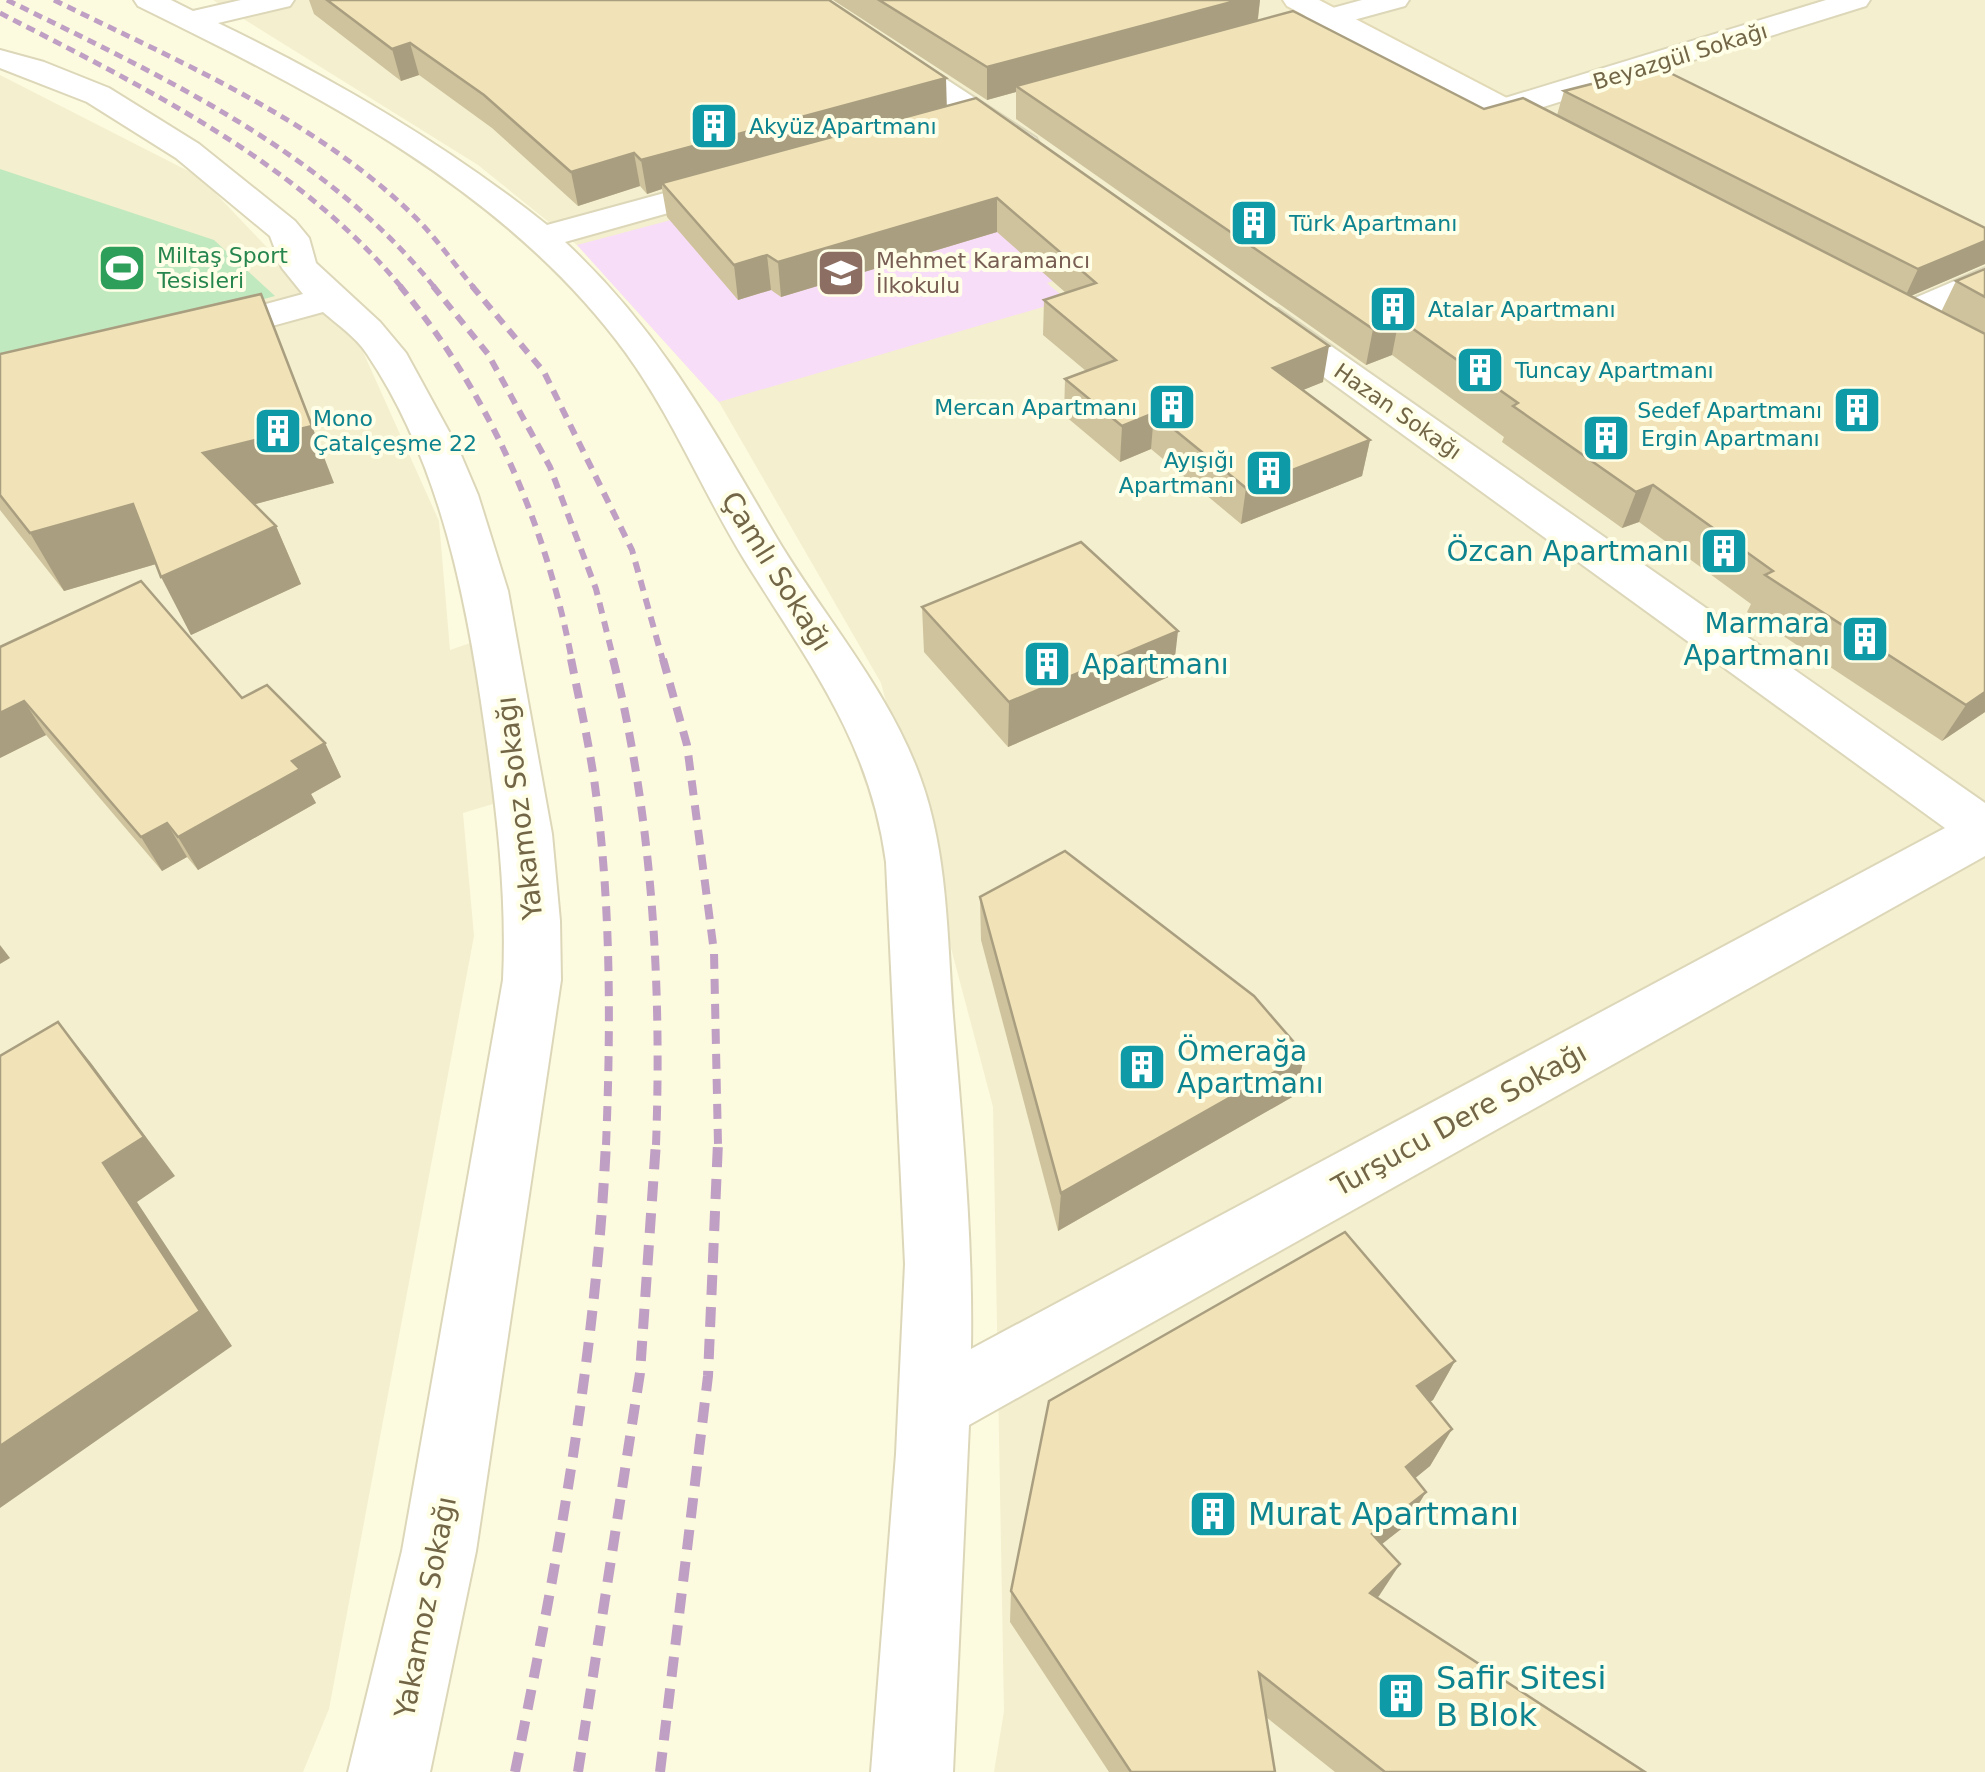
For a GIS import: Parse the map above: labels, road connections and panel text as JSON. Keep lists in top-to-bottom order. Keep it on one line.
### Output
{"streets":{"street":["Beyazgül Sokağı","Hazan Sokağı","Çamlı Sokağı","Yakamoz Sokağı","Turşucu Dere Sokağı"]},"crossings":[["Hazan Sokağı","Turşucu Dere Sokağı"],["Çamlı Sokağı","Turşucu Dere Sokağı"]],"places":{"building":["Akyüz Apartmanı","Türk Apartmanı","Atalar Apartmanı","Tuncay Apartmanı","Mercan Apartmanı","Sedef Apartmanı","Mono Çatalçeşme 22","Ergin Apartmanı","Ayışığı Apartmanı","Özcan Apartmanı","Marmara Apartmanı","Apartmanı","Ömerağa Apartmanı","Murat Apartmanı","Safir Sitesi B Blok"],"sports":["Miltaş Sport Tesisleri"],"school or university":["Mehmet Karamancı İlkokulu"]}}
